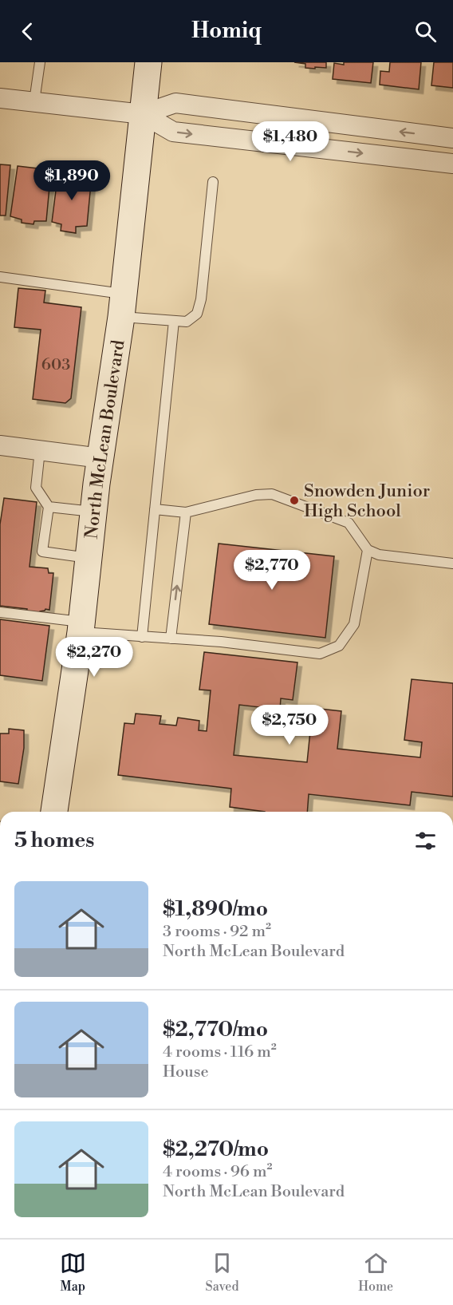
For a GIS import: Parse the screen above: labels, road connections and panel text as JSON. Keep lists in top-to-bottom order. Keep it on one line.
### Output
{"streets":{"main road":["North McLean Boulevard"]},"places":["Snowden Junior High School"],"house_numbers":["603"],"page":{"header":"Homiq","price":["$1,480","$1,890","$2,770","$2,270","$2,750"],"heading":"5 homes","list":[{"name":"$1,890/mo","note":"3 rooms · 92 m² · North McLean Boulevard"},{"name":"$2,770/mo","note":"4 rooms · 116 m² · House"},{"name":"$2,270/mo","note":"4 rooms · 96 m² · North McLean Boulevard"}],"tabs":["Map","Saved","Home"]}}
